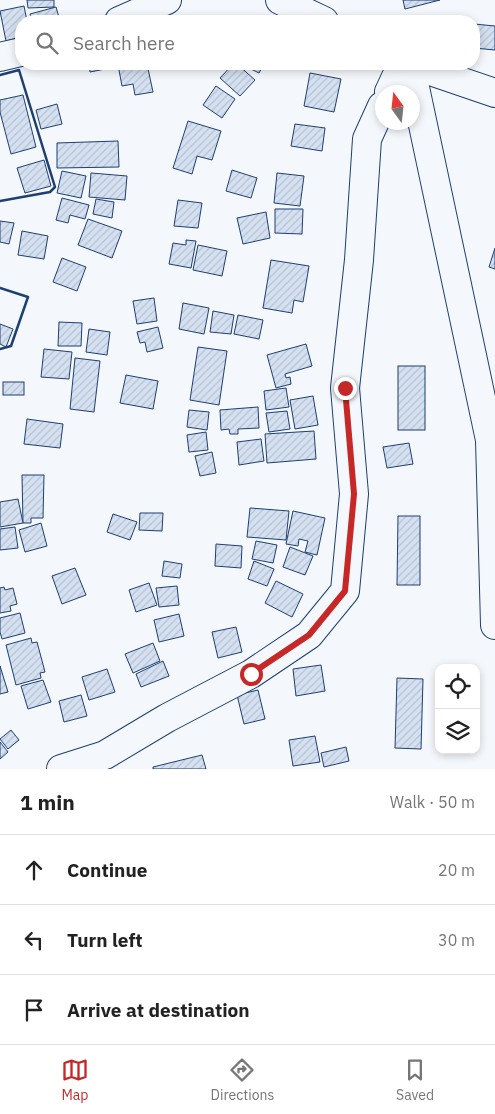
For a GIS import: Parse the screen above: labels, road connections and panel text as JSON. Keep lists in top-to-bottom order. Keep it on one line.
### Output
{"north":"top","page":{"search":"Search here","heading":["1 min","Walk · 50 m"],"list":[["Continue","20 m"],["Turn left","30 m"],"Arrive at destination"],"nav":["Map","Directions","Saved"]}}
